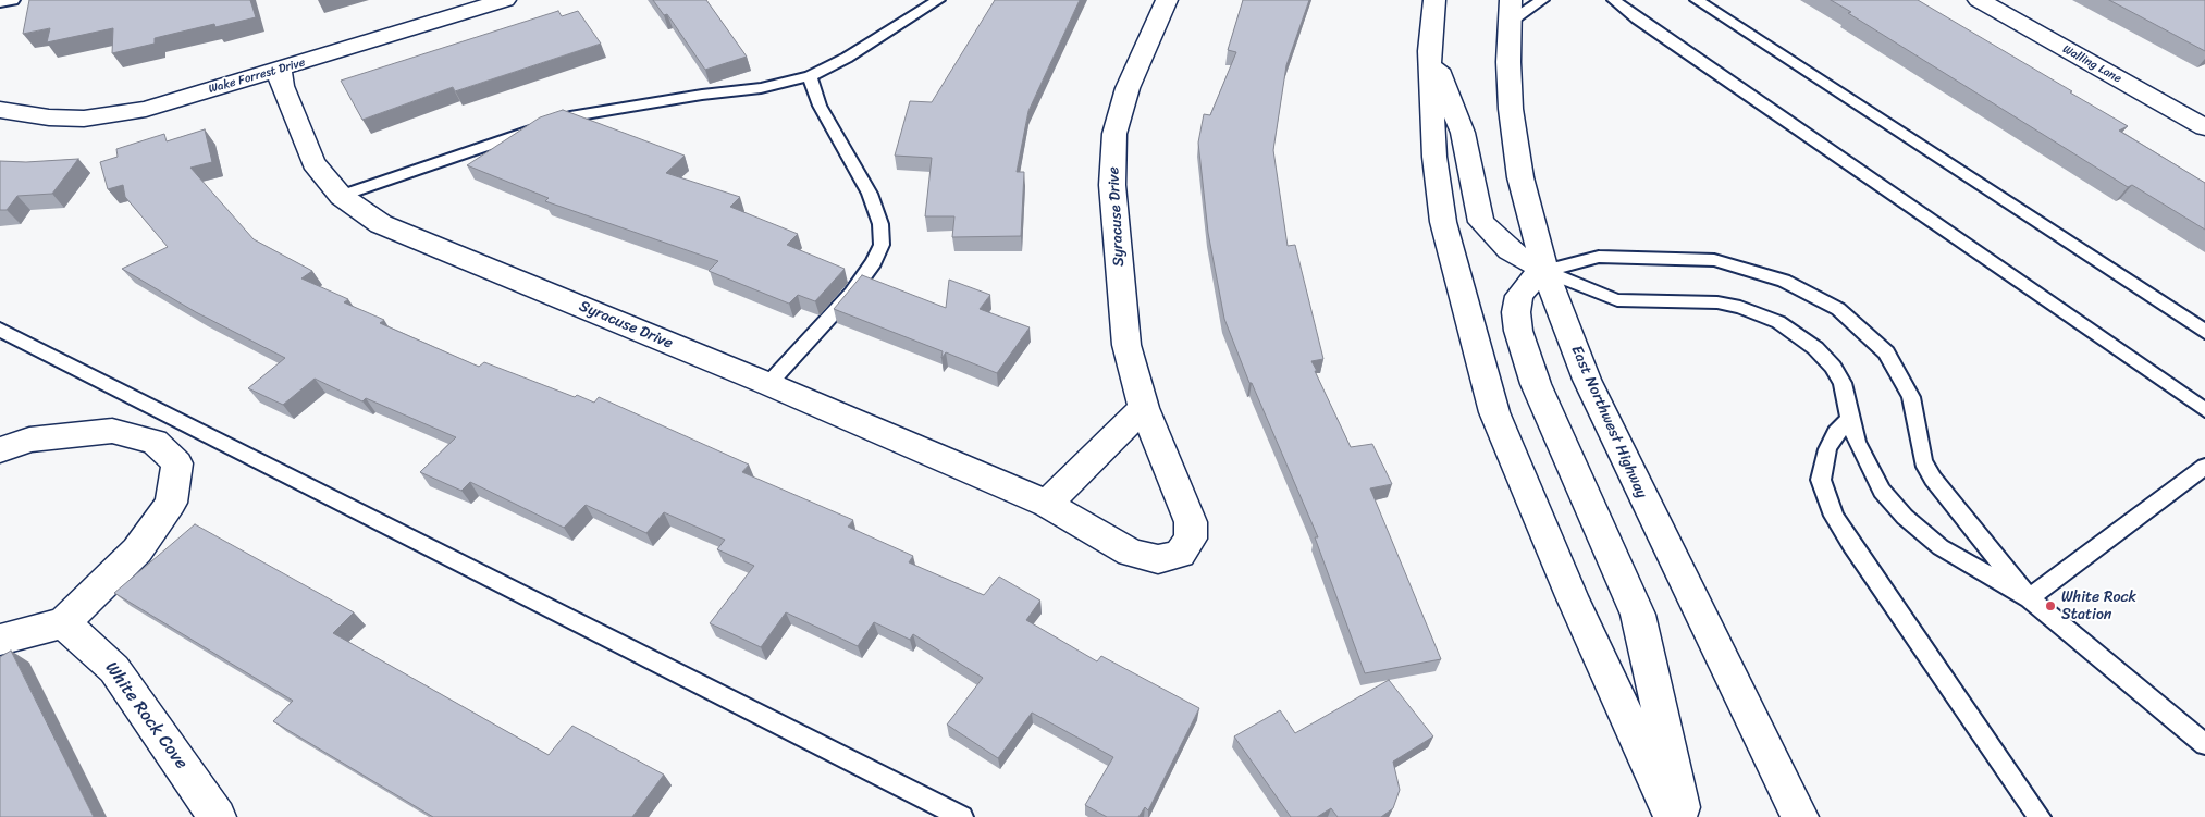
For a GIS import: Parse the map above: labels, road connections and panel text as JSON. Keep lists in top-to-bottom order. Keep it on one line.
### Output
{"streets":{"street":["Walling Lane","Wake Forrest Drive","Syracuse Drive","East Northwest Highway","White Rock Cove"]},"crossings":[["Wake Forrest Drive","Syracuse Drive"]],"places":["White Rock Station"]}
